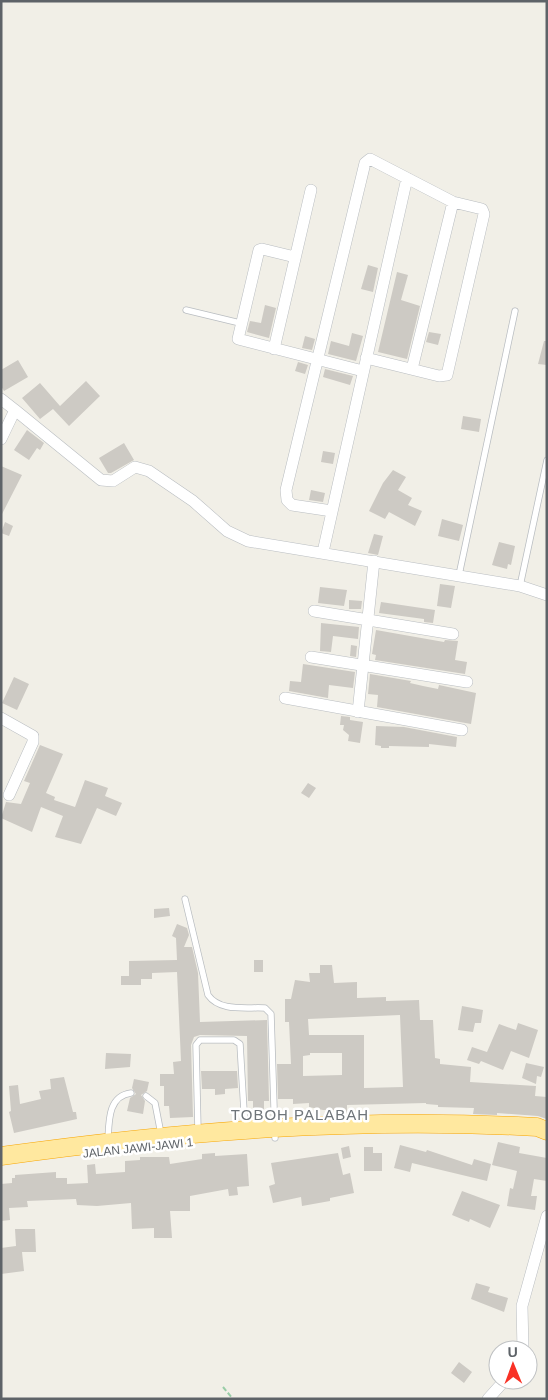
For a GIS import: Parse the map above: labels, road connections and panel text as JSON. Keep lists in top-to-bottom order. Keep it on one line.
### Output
{"streets":{"highway":["JALAN JAWI-JAWI 1"]},"districts":["TOBOH PALABAH"],"north":"top"}
